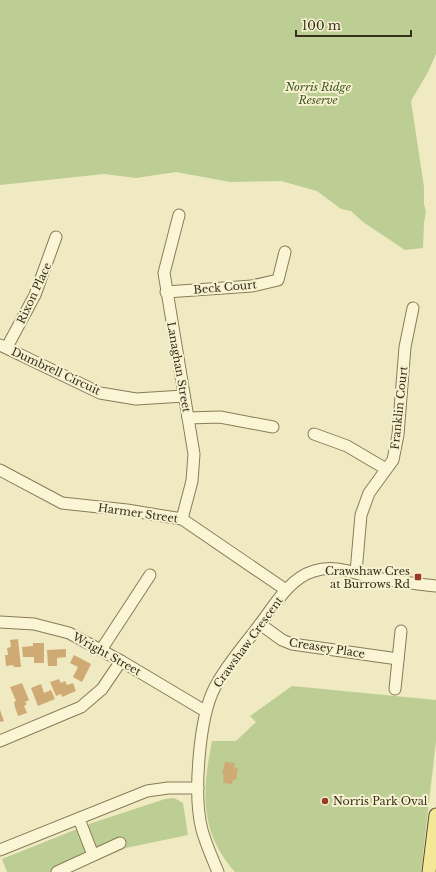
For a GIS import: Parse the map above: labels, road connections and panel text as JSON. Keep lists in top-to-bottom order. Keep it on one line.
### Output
{"streets":{"street":["Beck Court","Rixon Place","Lanaghan Street","Dumbrell Circuit","Franklin Court","Harmer Street","Crawshaw Crescent","Creasey Place","Wright Street"]},"crossings":[["Beck Court","Lanaghan Street"],["Rixon Place","Dumbrell Circuit"],["Lanaghan Street","Dumbrell Circuit"],["Lanaghan Street","Harmer Street"],["Franklin Court","Crawshaw Crescent"],["Harmer Street","Crawshaw Crescent"],["Crawshaw Crescent","Creasey Place"],["Crawshaw Crescent","Wright Street"]],"parks":["Norris Ridge Reserve"],"places":{"transit":["Crawshaw Cres at Burrows Rd"],"other":["Norris Park Oval"]},"scale_bar":"100 m"}
